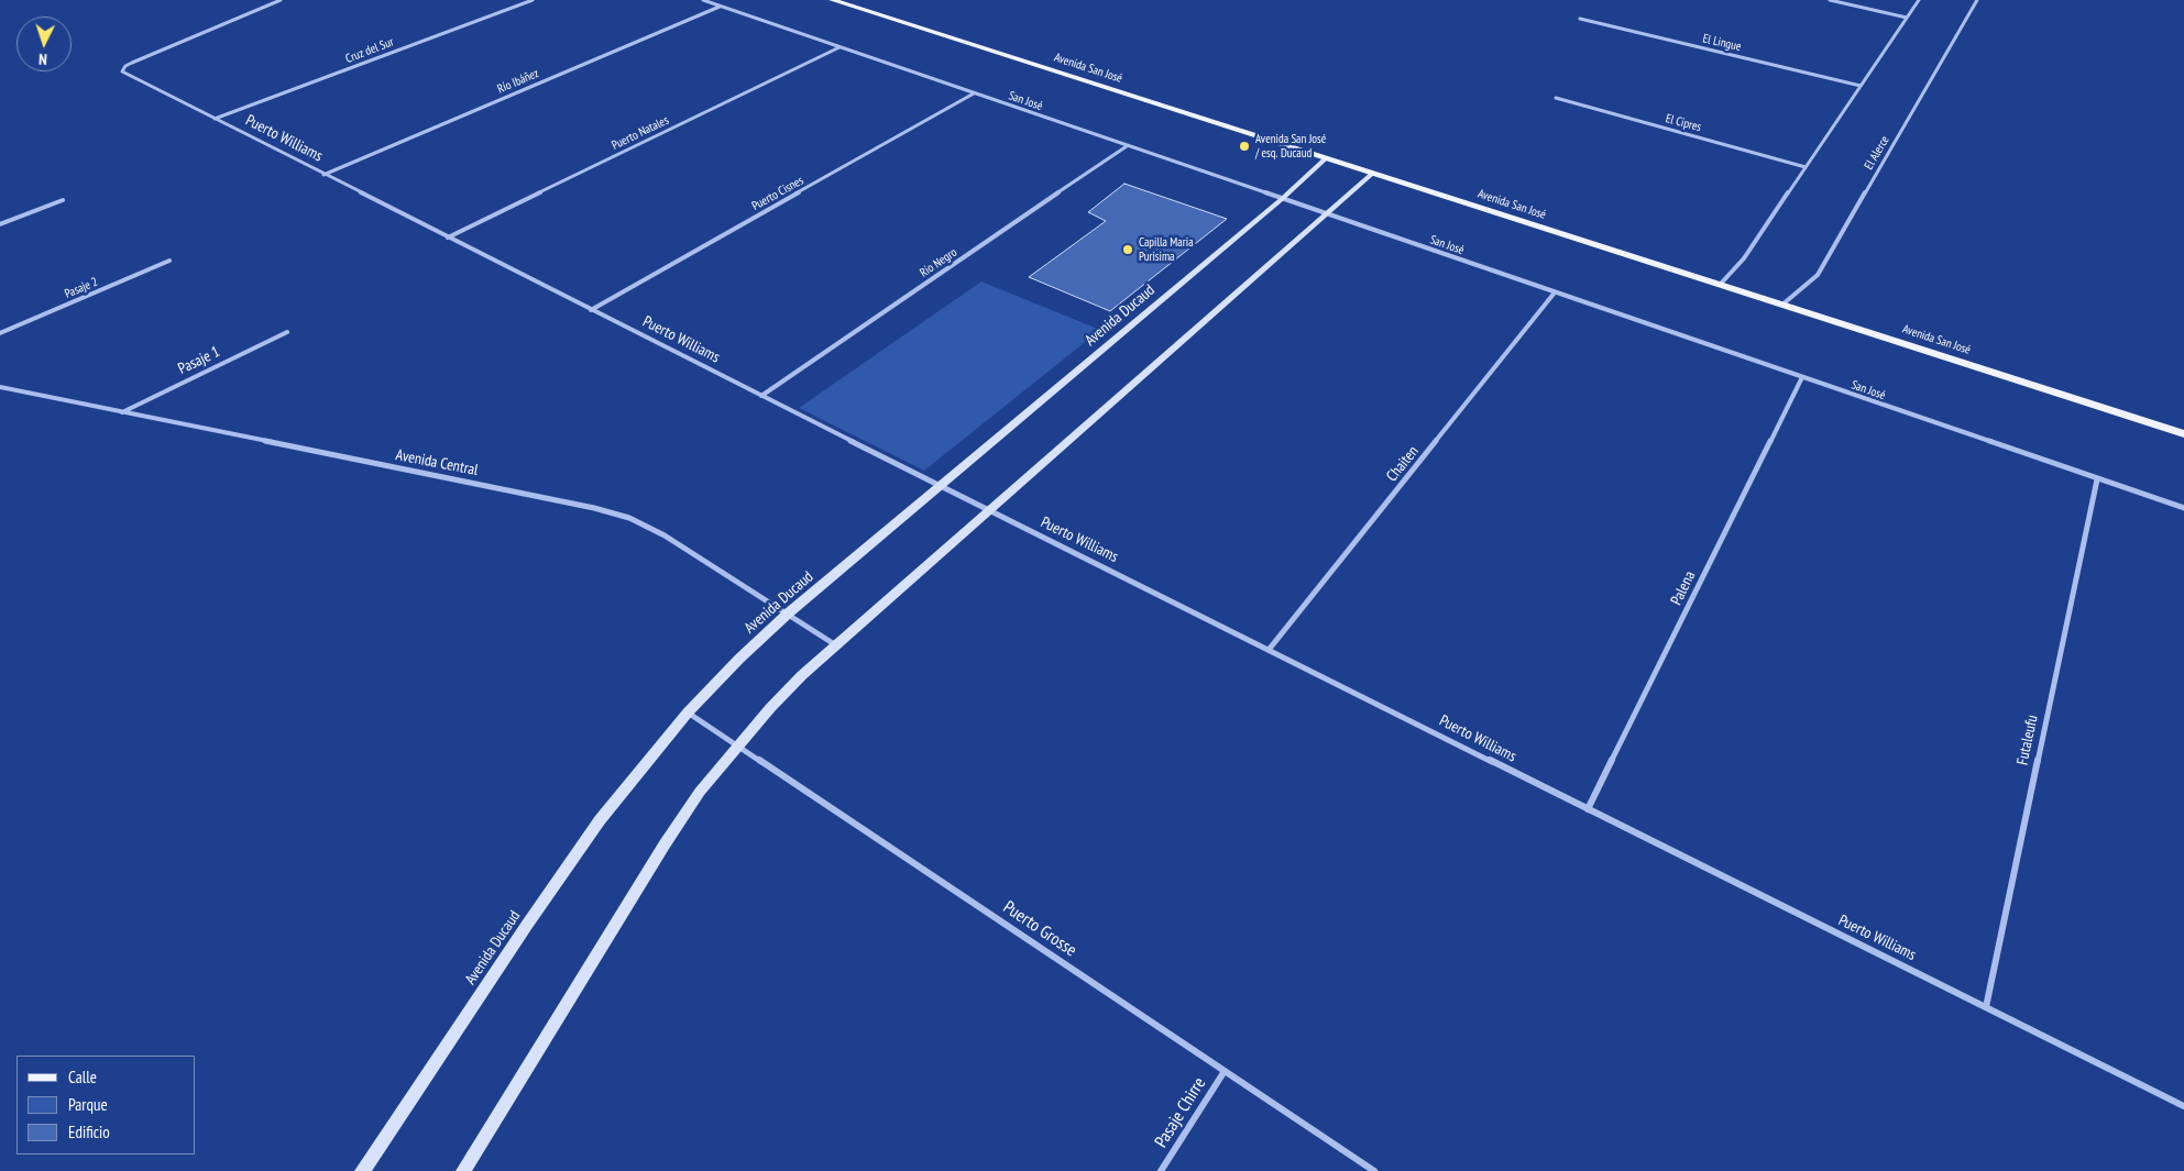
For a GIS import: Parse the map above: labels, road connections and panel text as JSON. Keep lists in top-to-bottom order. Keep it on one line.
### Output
{"streets":{"main road":["Avenida San José"],"street":["El Lingue","Cruz del Sur","Río Ibáñez","San José","El Cipres","Puerto Natales","Puerto Williams","El Alerce","Puerto Cisnes","Río Negro","Pasaje 2","Avenida Ducaud","Pasaje 1","Avenida Central","Chaiten","Palena","Futaleufu","Puerto Grosse","Pasaje Chirre"]},"crossings":[["Cruz del Sur","Puerto Williams"],["Avenida San José","El Alerce"],["Avenida San José","Avenida Ducaud"],["Río Ibáñez","San José"],["Río Ibáñez","Puerto Williams"],["San José","Puerto Natales"],["San José","Puerto Cisnes"],["San José","Río Negro"],["San José","Avenida Ducaud"],["San José","Chaiten"],["San José","Palena"],["San José","Futaleufu"],["Puerto Natales","Puerto Williams"],["Puerto Williams","Puerto Cisnes"],["Puerto Williams","Río Negro"],["Puerto Williams","Avenida Ducaud"],["Puerto Williams","Chaiten"],["Puerto Williams","Palena"],["Puerto Williams","Futaleufu"],["Avenida Ducaud","Avenida Central"],["Avenida Ducaud","Puerto Grosse"],["Pasaje 1","Avenida Central"],["Puerto Grosse","Pasaje Chirre"]],"places":["Avenida San José / esq. Ducaud","Capilla Maria Purisima"],"legend":["Calle","Parque","Edificio"],"north":"bottom"}
